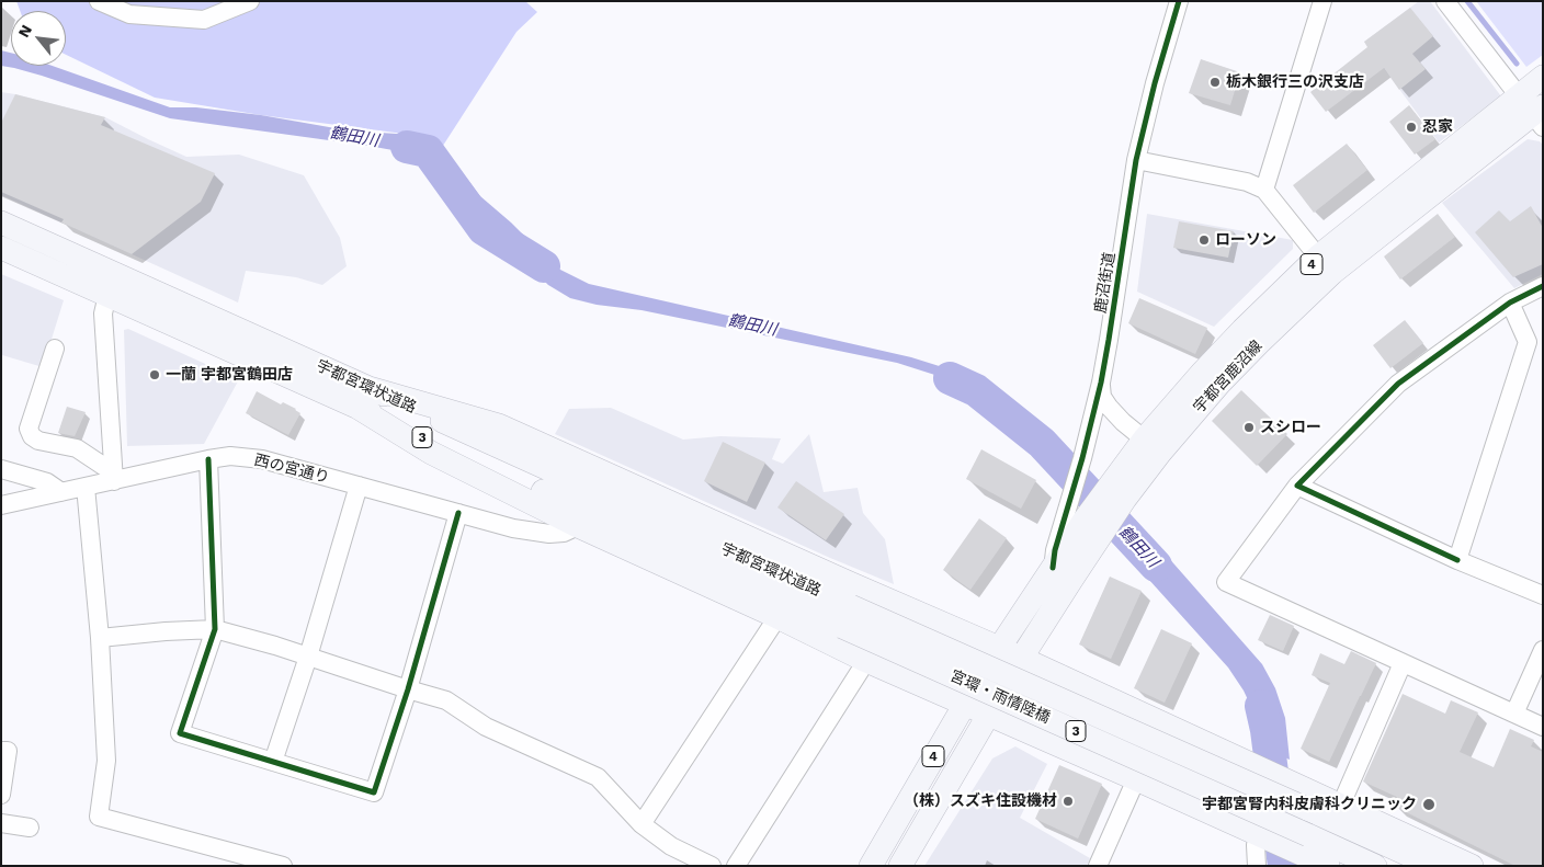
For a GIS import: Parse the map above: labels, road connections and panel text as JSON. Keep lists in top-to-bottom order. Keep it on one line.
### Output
{"streets":{"main road":["4","鹿沼街道","宇都宮鹿沼線","宇都宮環状道路","3","宮環・雨情陸橋"],"street":["西の宮通り"]},"crossings":[["4","宇都宮鹿沼線"],["4","3"],["鹿沼街道","宇都宮鹿沼線"],["鹿沼街道","3"],["宇都宮鹿沼線","3"],["宇都宮環状道路","3"],["宇都宮環状道路","宮環・雨情陸橋"],["3","西の宮通り"],["3","宮環・雨情陸橋"]],"water":["鶴田川"],"places":["栃木銀行三の沢支店","忍家","ローソン","一蘭 宇都宮鶴田店","スシロー","（株）スズキ住設機材","宇都宮腎内科皮膚科クリニック"],"north":"top left"}
